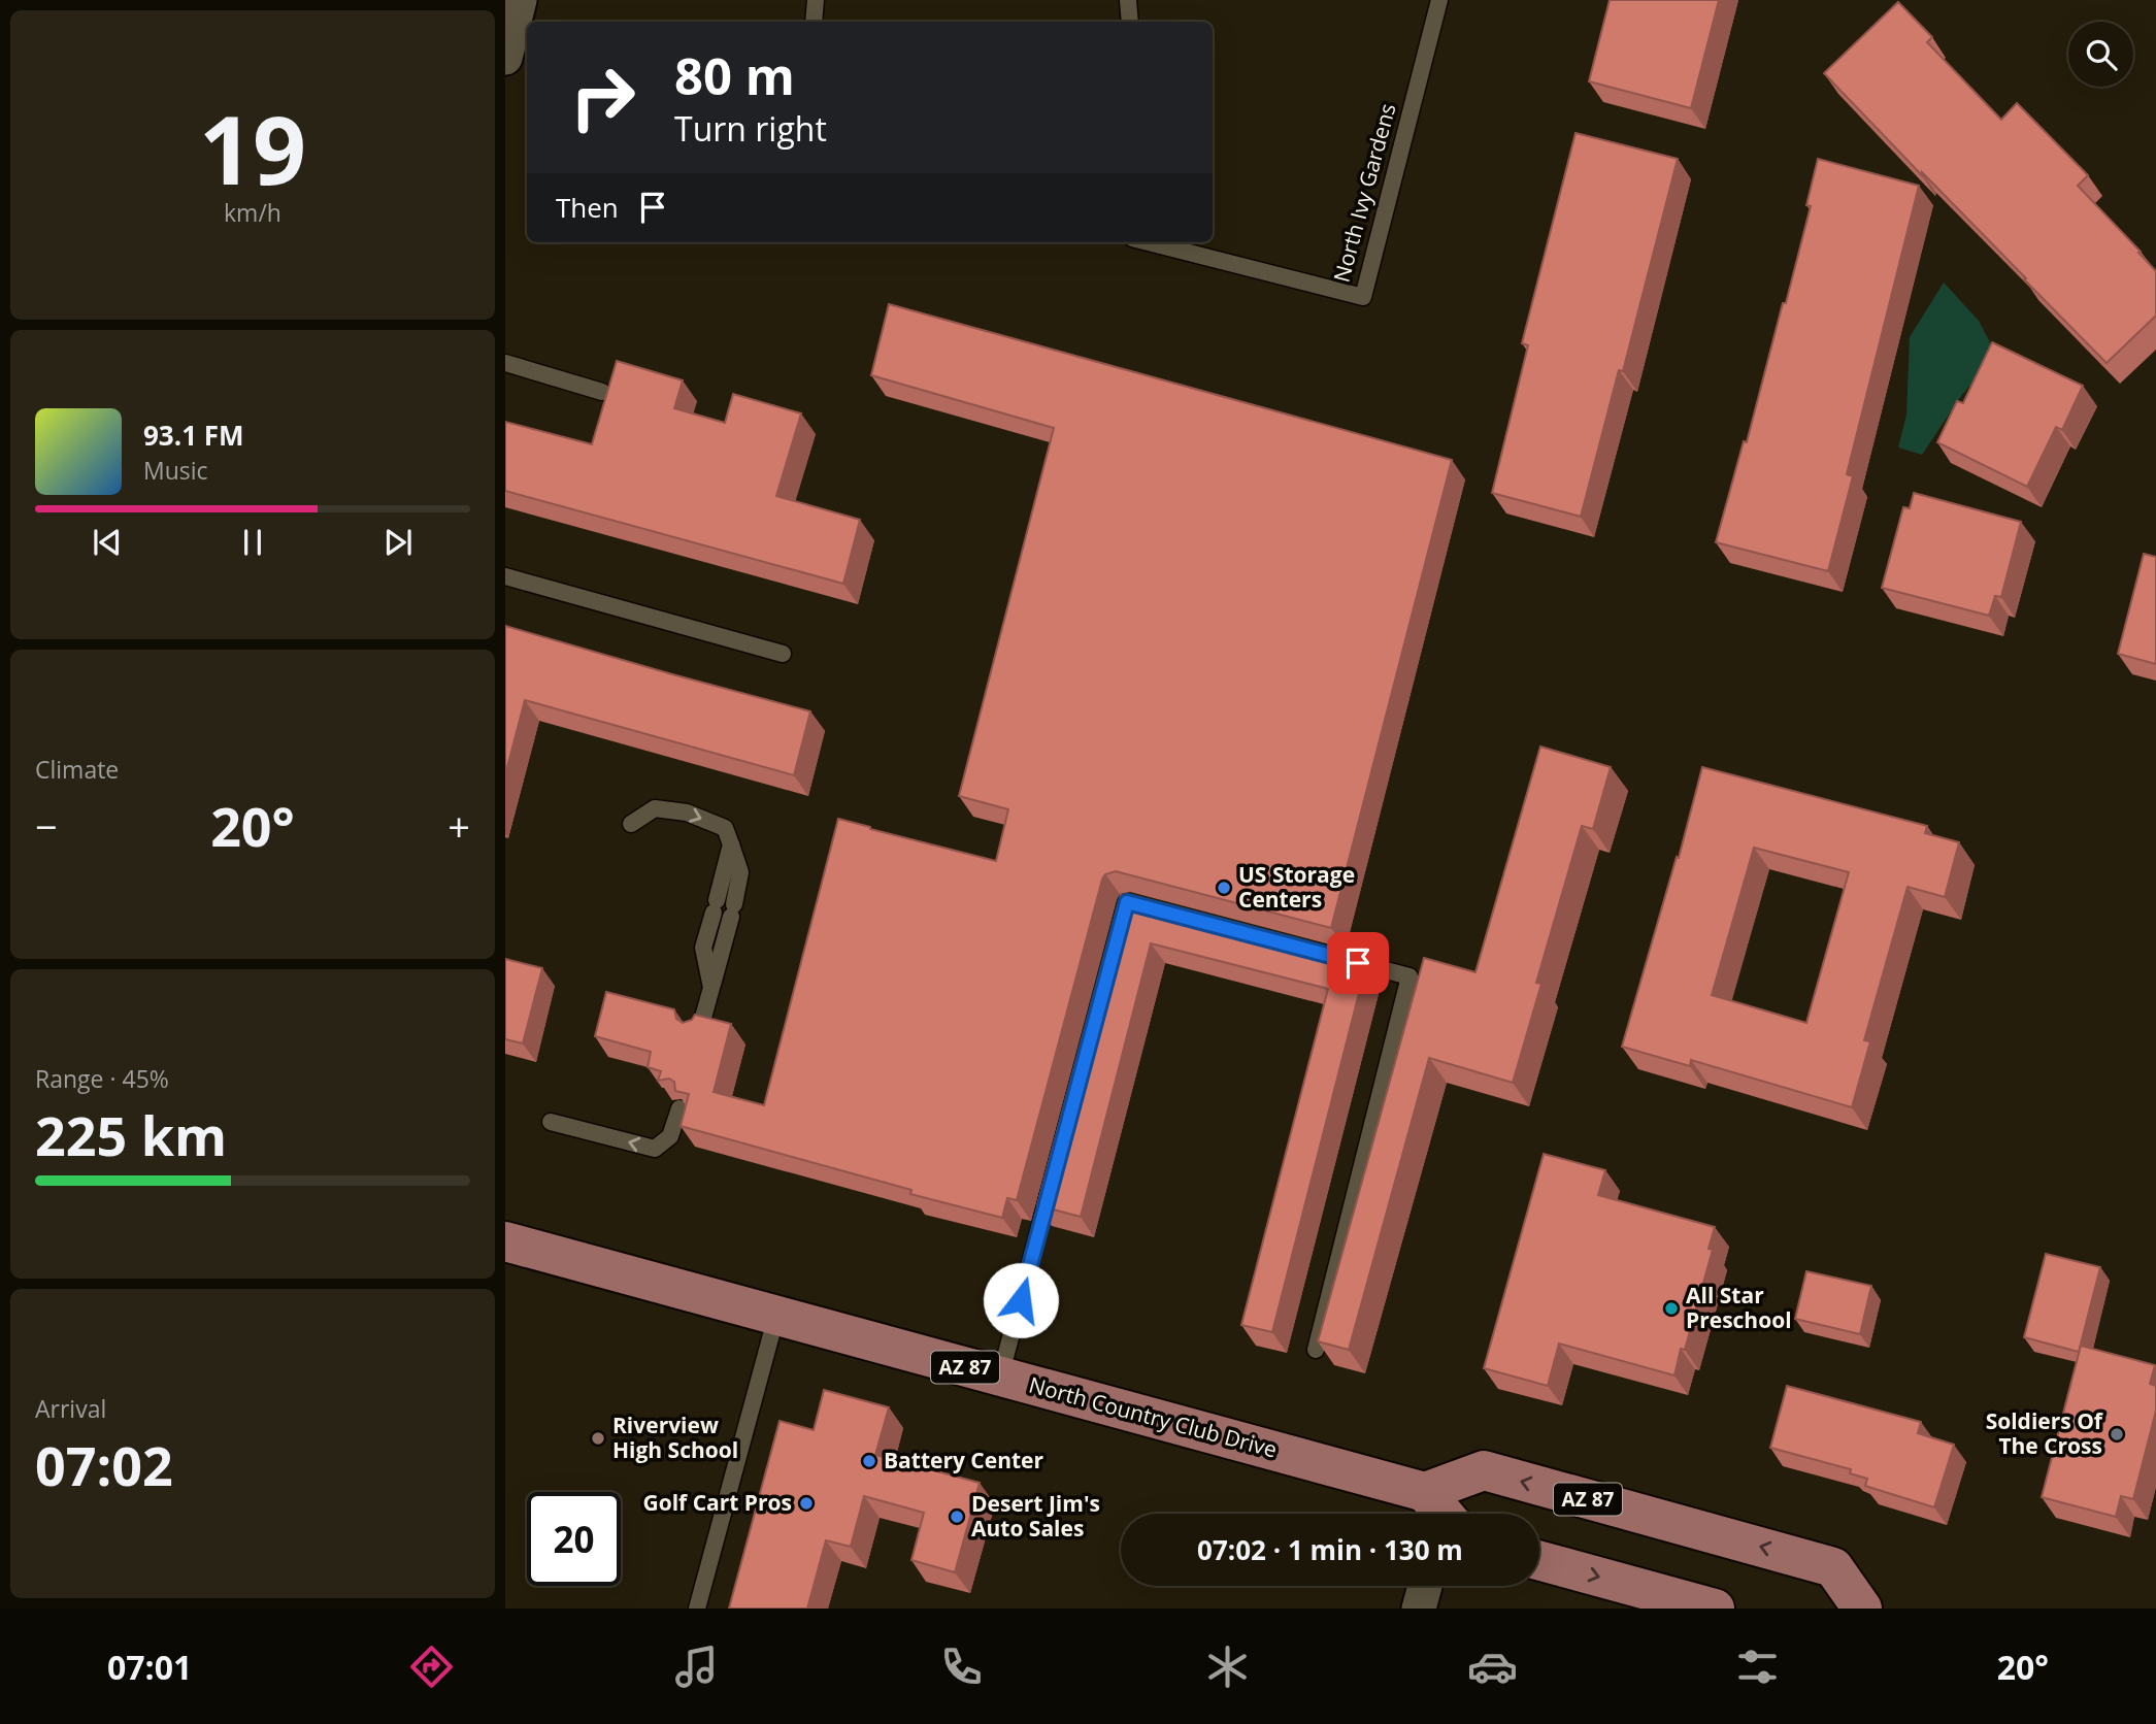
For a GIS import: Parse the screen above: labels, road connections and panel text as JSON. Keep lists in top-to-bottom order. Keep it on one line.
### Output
{"streets":{"main road":["AZ 87","North Country Club Drive"],"lane":["North Ivy Gardens"]},"crossings":[["AZ 87","North Country Club Drive"]],"places":["US Storage Centers","All Star Preschool","Soldiers Of The Cross","Riverview High School","Battery Center","Golf Cart Pros","Desert Jim's Auto Sales"],"page":{"tile":[["19","km/h"],"Climate",["Range · 45%","225 km"],["Arrival","07:02"]],"turn":["80 m","Turn right"],"then":"Then","song":["93.1 FM","Music"],"heat":["−","20°","+"],"limit":"20","trip":"07:02 · 1 min · 130 m","tabs":["07:01","20°"]}}
